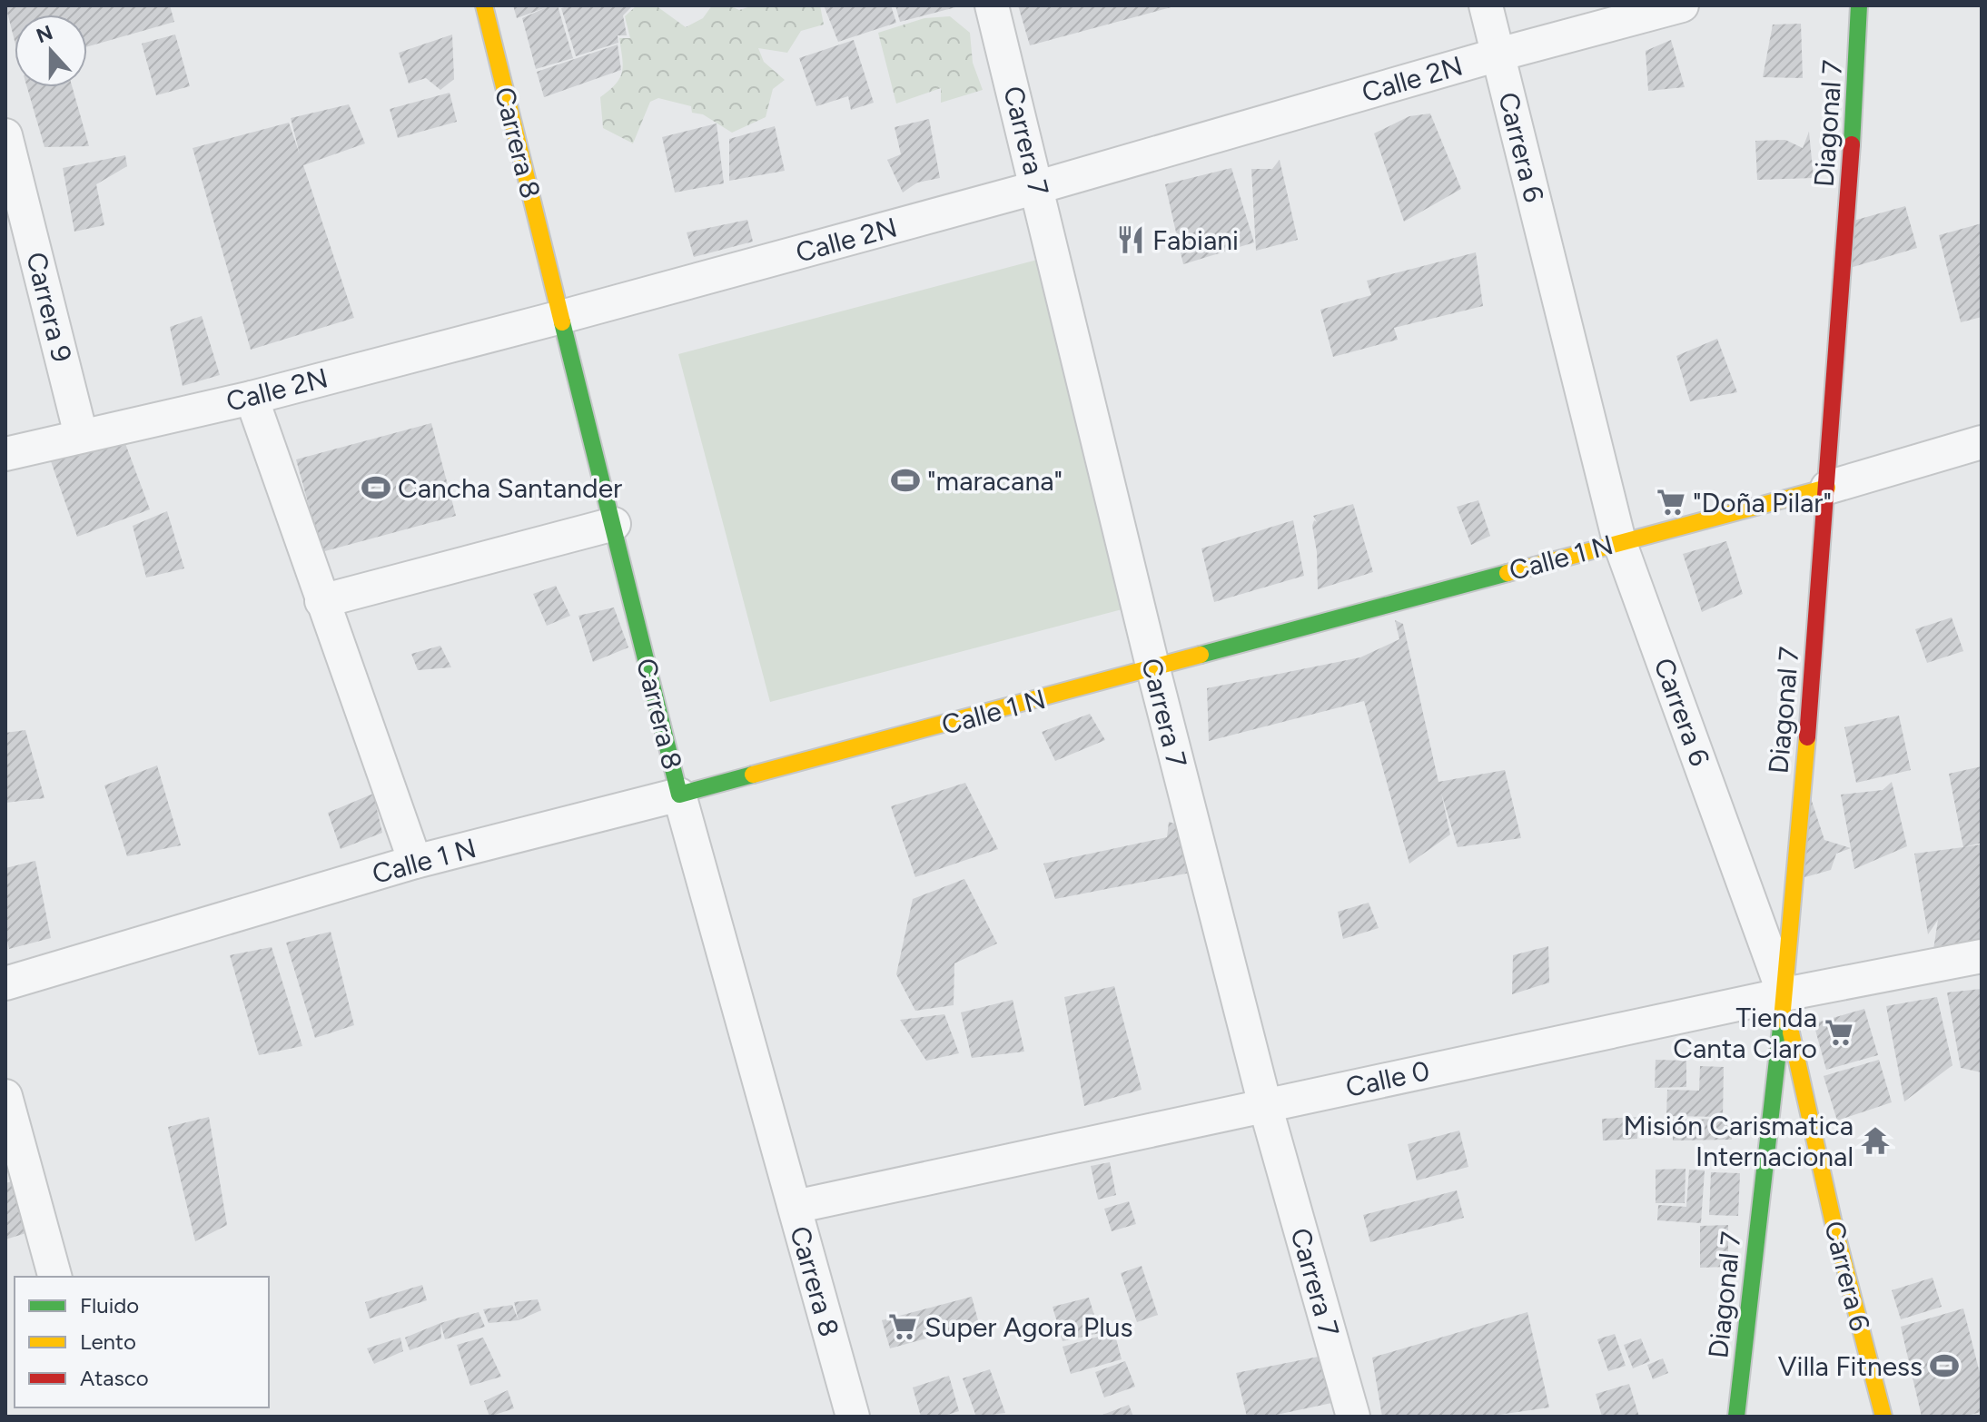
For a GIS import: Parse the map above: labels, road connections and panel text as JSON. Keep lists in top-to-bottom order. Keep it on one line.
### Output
{"streets":{"street":["Calle 2N","Diagonal 7","Carrera 7","Carrera 8","Carrera 6","Carrera 9","Calle 1 N","Calle 0"]},"crossings":[["Calle 2N","Carrera 7"],["Calle 2N","Carrera 8"],["Calle 2N","Carrera 6"],["Calle 2N","Carrera 9"],["Diagonal 7","Carrera 6"],["Diagonal 7","Calle 1 N"],["Diagonal 7","Calle 0"],["Carrera 7","Calle 1 N"],["Carrera 7","Calle 0"],["Carrera 8","Calle 1 N"],["Carrera 8","Calle 0"],["Carrera 6","Calle 1 N"],["Carrera 6","Calle 0"]],"places":{"restaurant":["Fabiani"],"sports":["\"maracana\"","Cancha Santander","Villa Fitness"],"supermarket":["\"Doña Pilar\"","Tienda Canta Claro","Super Agora Plus"],"temple":["Misión Carismatica Internacional"]},"legend":["Fluido","Lento","Atasco"],"north":"top"}
